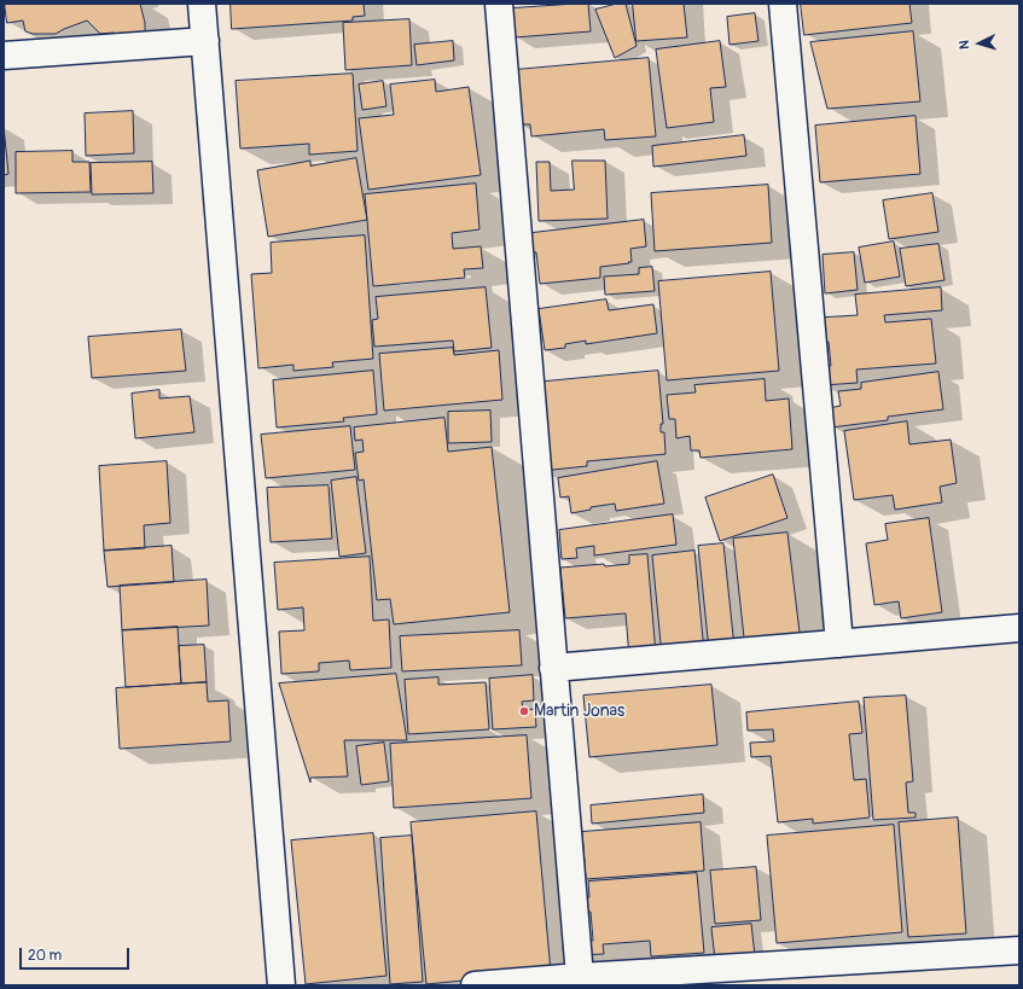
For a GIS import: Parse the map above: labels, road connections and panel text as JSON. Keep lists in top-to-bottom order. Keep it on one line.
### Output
{"places":["Martin Jonas"],"scale_bar":"20 m","north":"left"}
